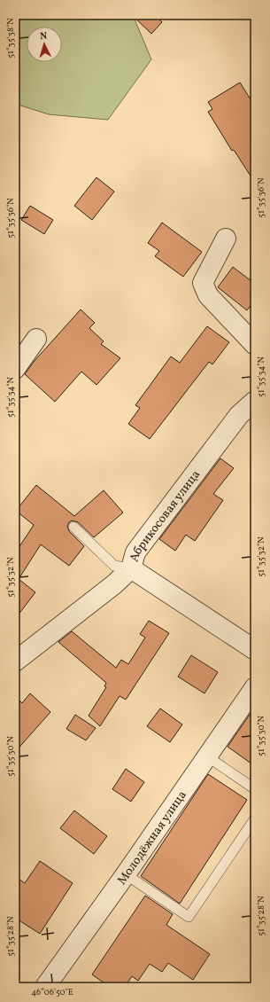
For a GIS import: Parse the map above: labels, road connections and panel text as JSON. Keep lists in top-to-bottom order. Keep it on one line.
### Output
{"streets":{"street":["Абрикосовая улица","Молодёжная улица"]},"north":"top","coordinates":["51°35'38\"N","51°35'36\"N","51°35'34\"N","51°35'32\"N","51°35'30\"N","51°35'28\"N","46°06'50\"E"]}
